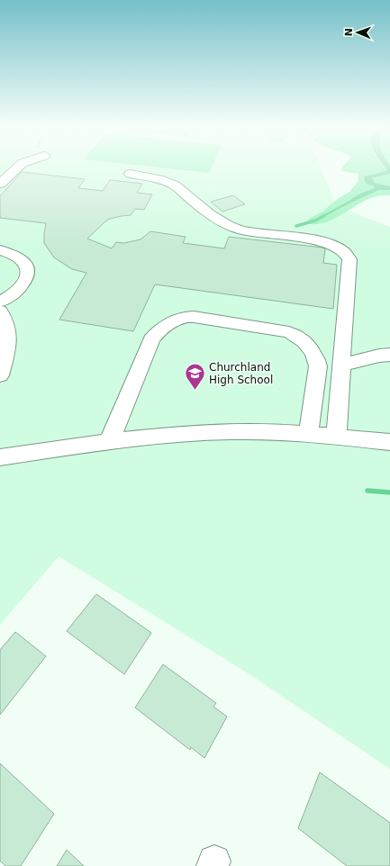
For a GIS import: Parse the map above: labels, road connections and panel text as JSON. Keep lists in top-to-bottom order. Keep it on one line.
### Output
{"places":{"school or university":["Churchland High School"]},"north":"left"}
